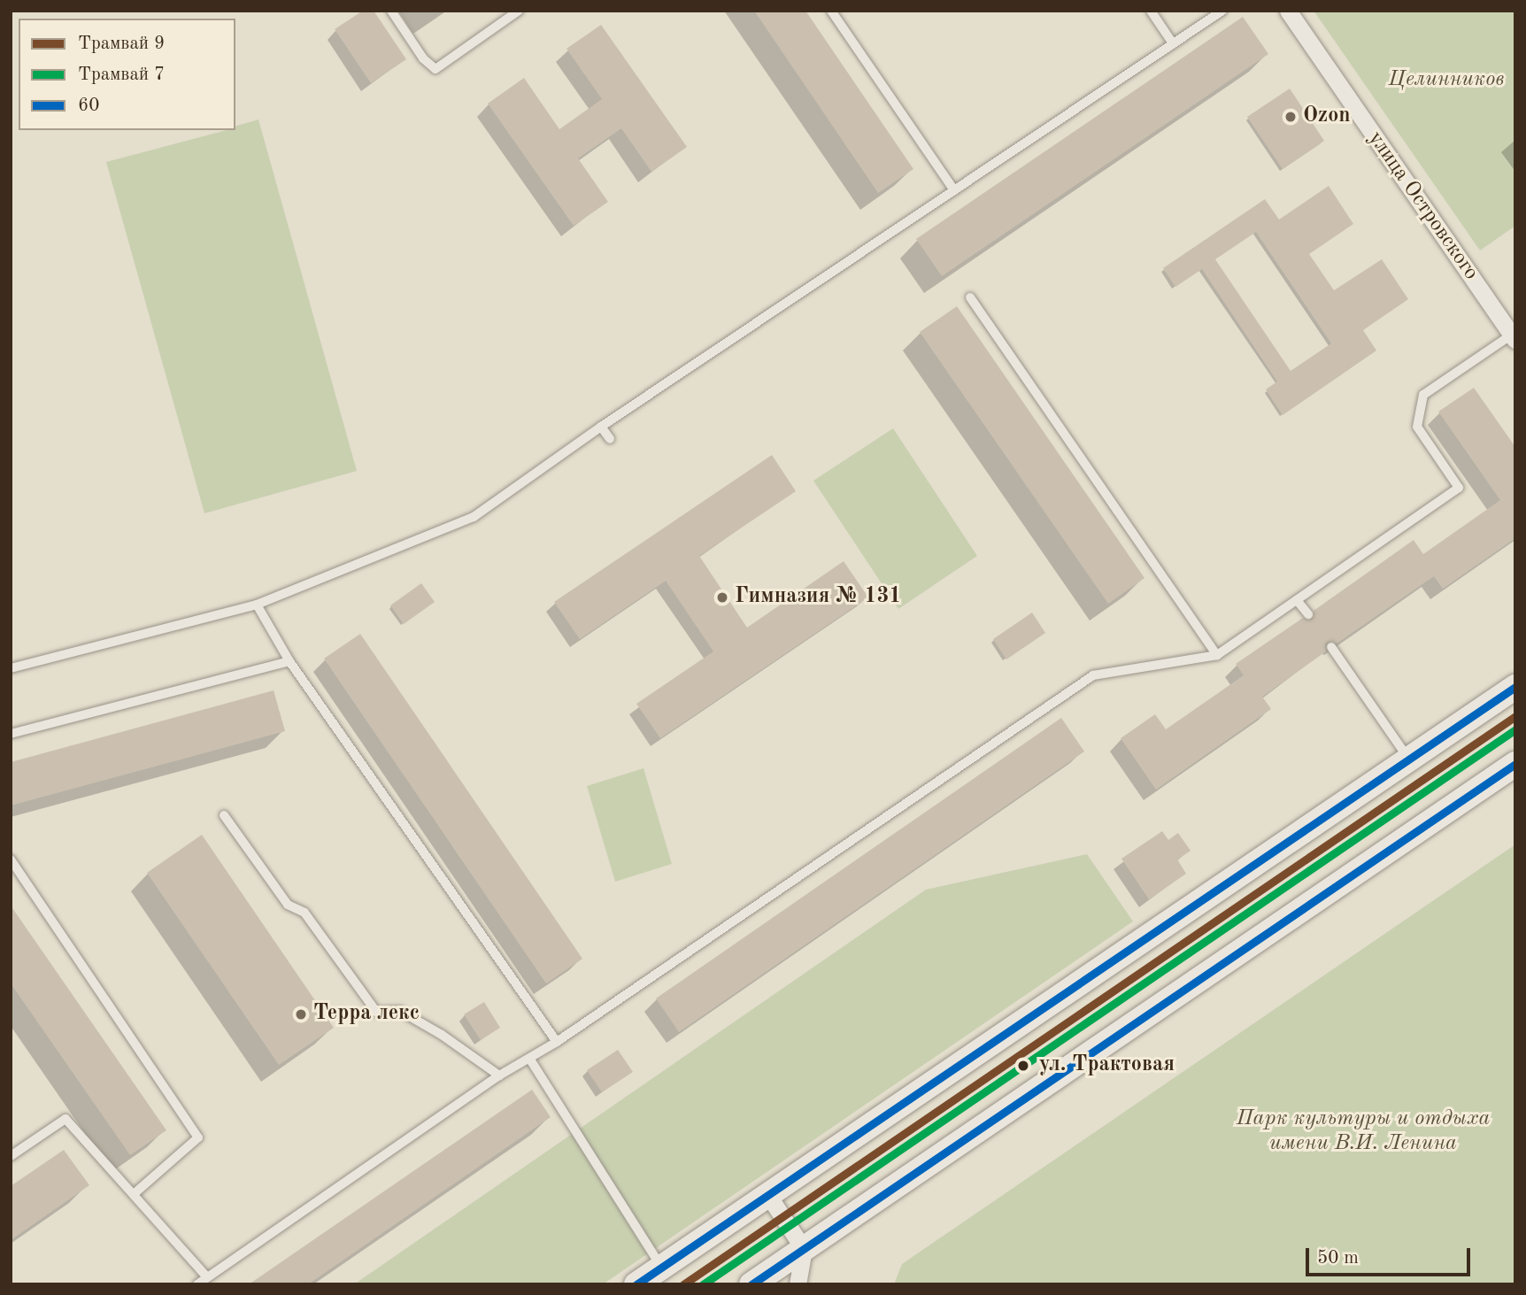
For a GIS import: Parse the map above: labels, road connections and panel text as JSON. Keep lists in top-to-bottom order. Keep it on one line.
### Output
{"streets":{"street":["улица Островского"]},"parks":["Целинников","Парк культуры и отдыха имени В.И. Ленина"],"places":["Ozon","Гимназия № 131","Терра лекс","ул. Трактовая"],"lines":["transit line 60","tram line 9","tram line 7"],"legend":["Трамвай 9","Трамвай 7","60"],"scale_bar":"50 m"}
